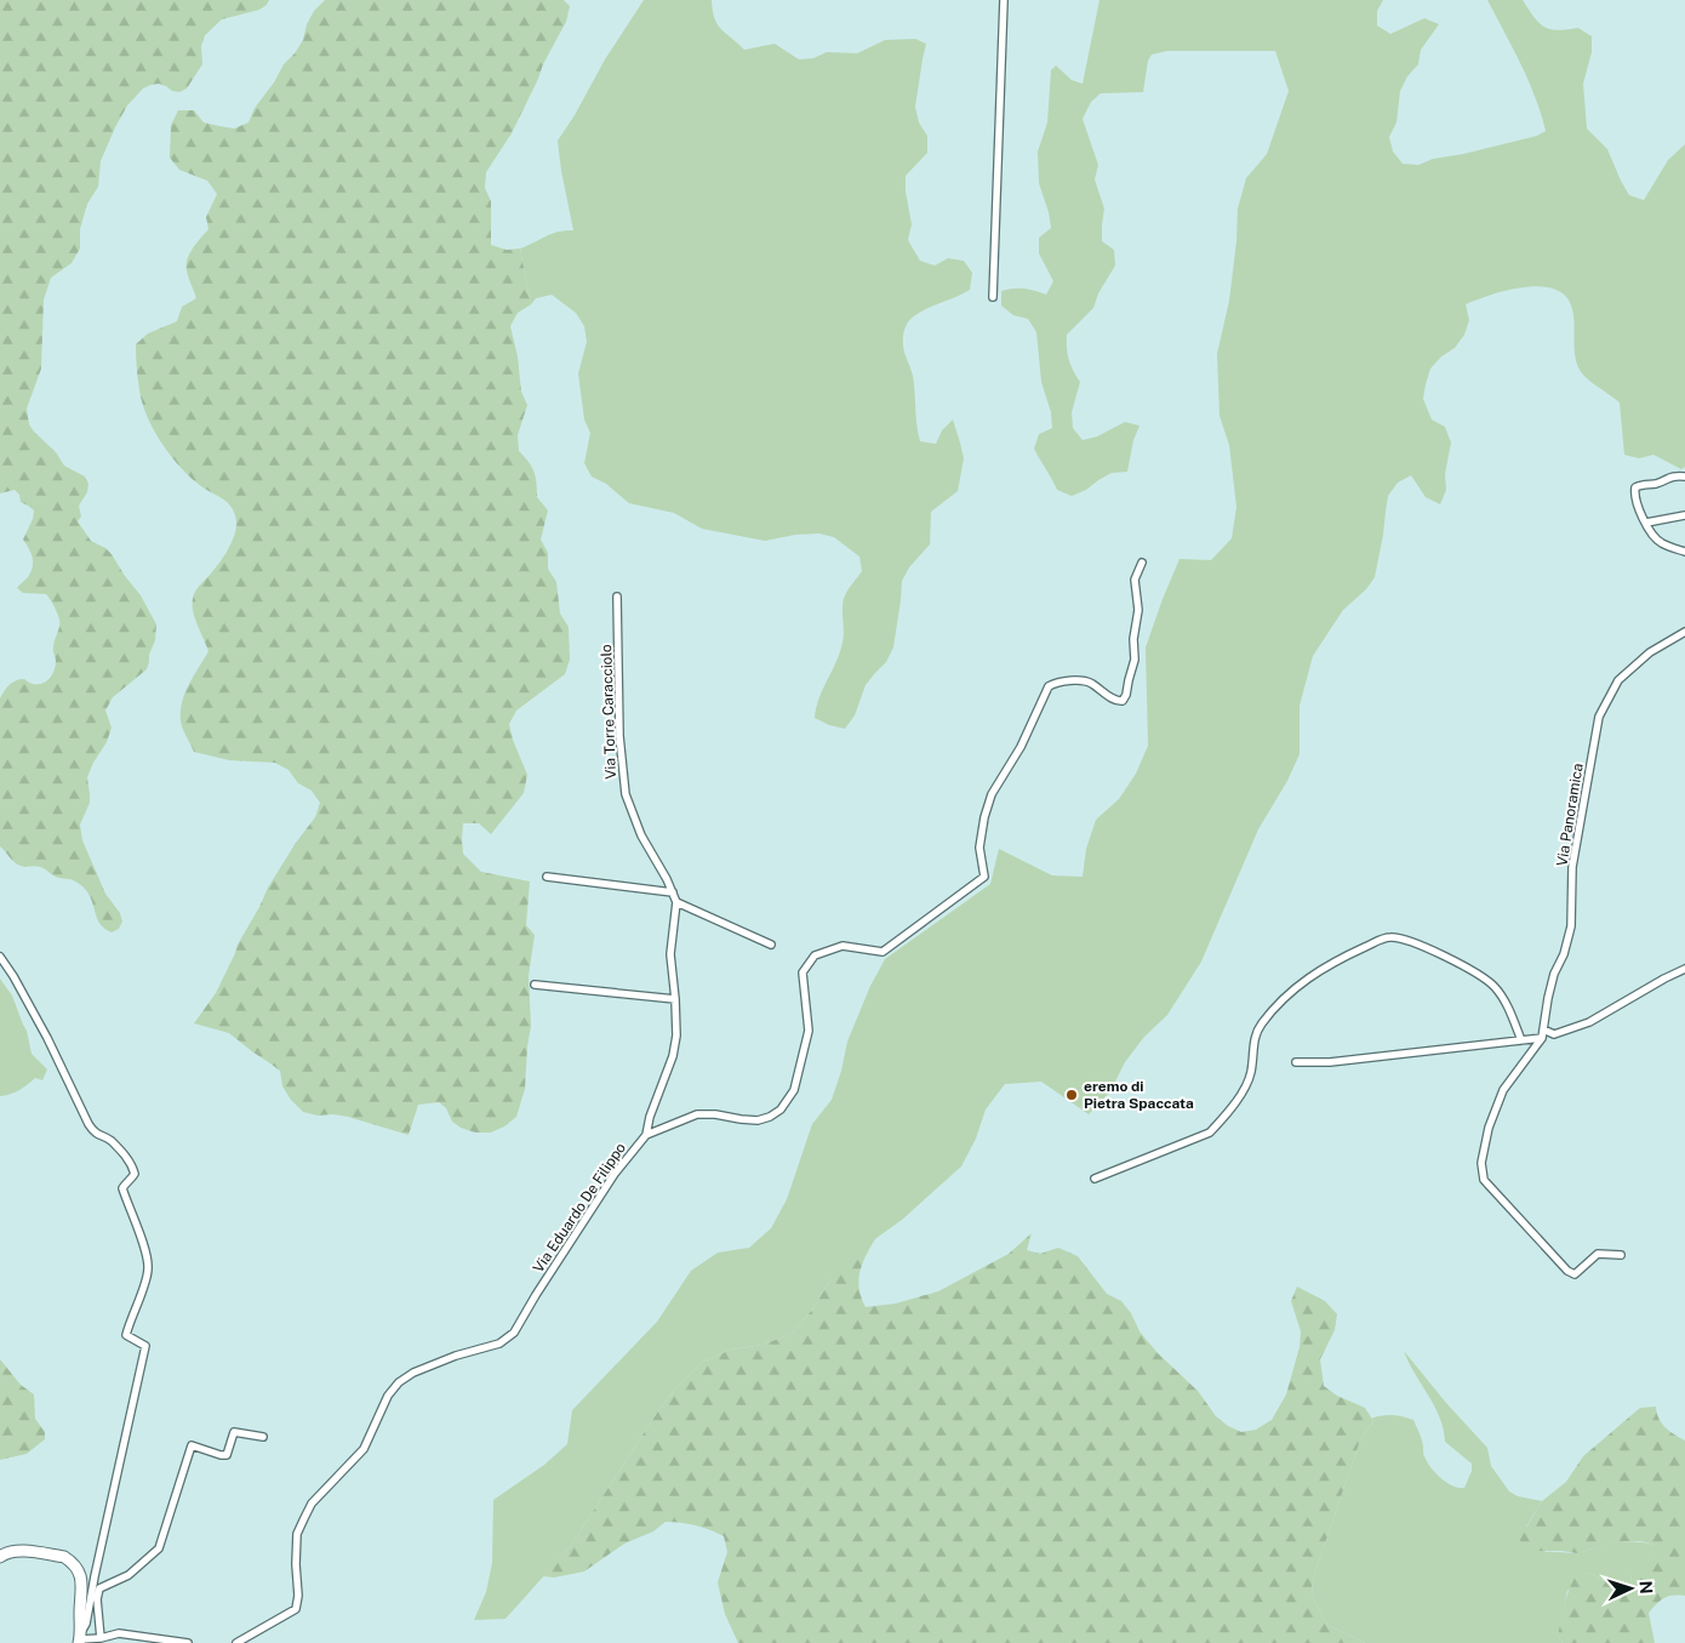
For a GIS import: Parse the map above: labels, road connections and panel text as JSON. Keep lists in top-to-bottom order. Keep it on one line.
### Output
{"streets":{"street":["Via Torre Caracciolo","Via Panoramica","Via Eduardo De Filippo"]},"crossings":[["Via Torre Caracciolo","Via Eduardo De Filippo"]],"places":["eremo di Pietra Spaccata"],"north":"right"}
